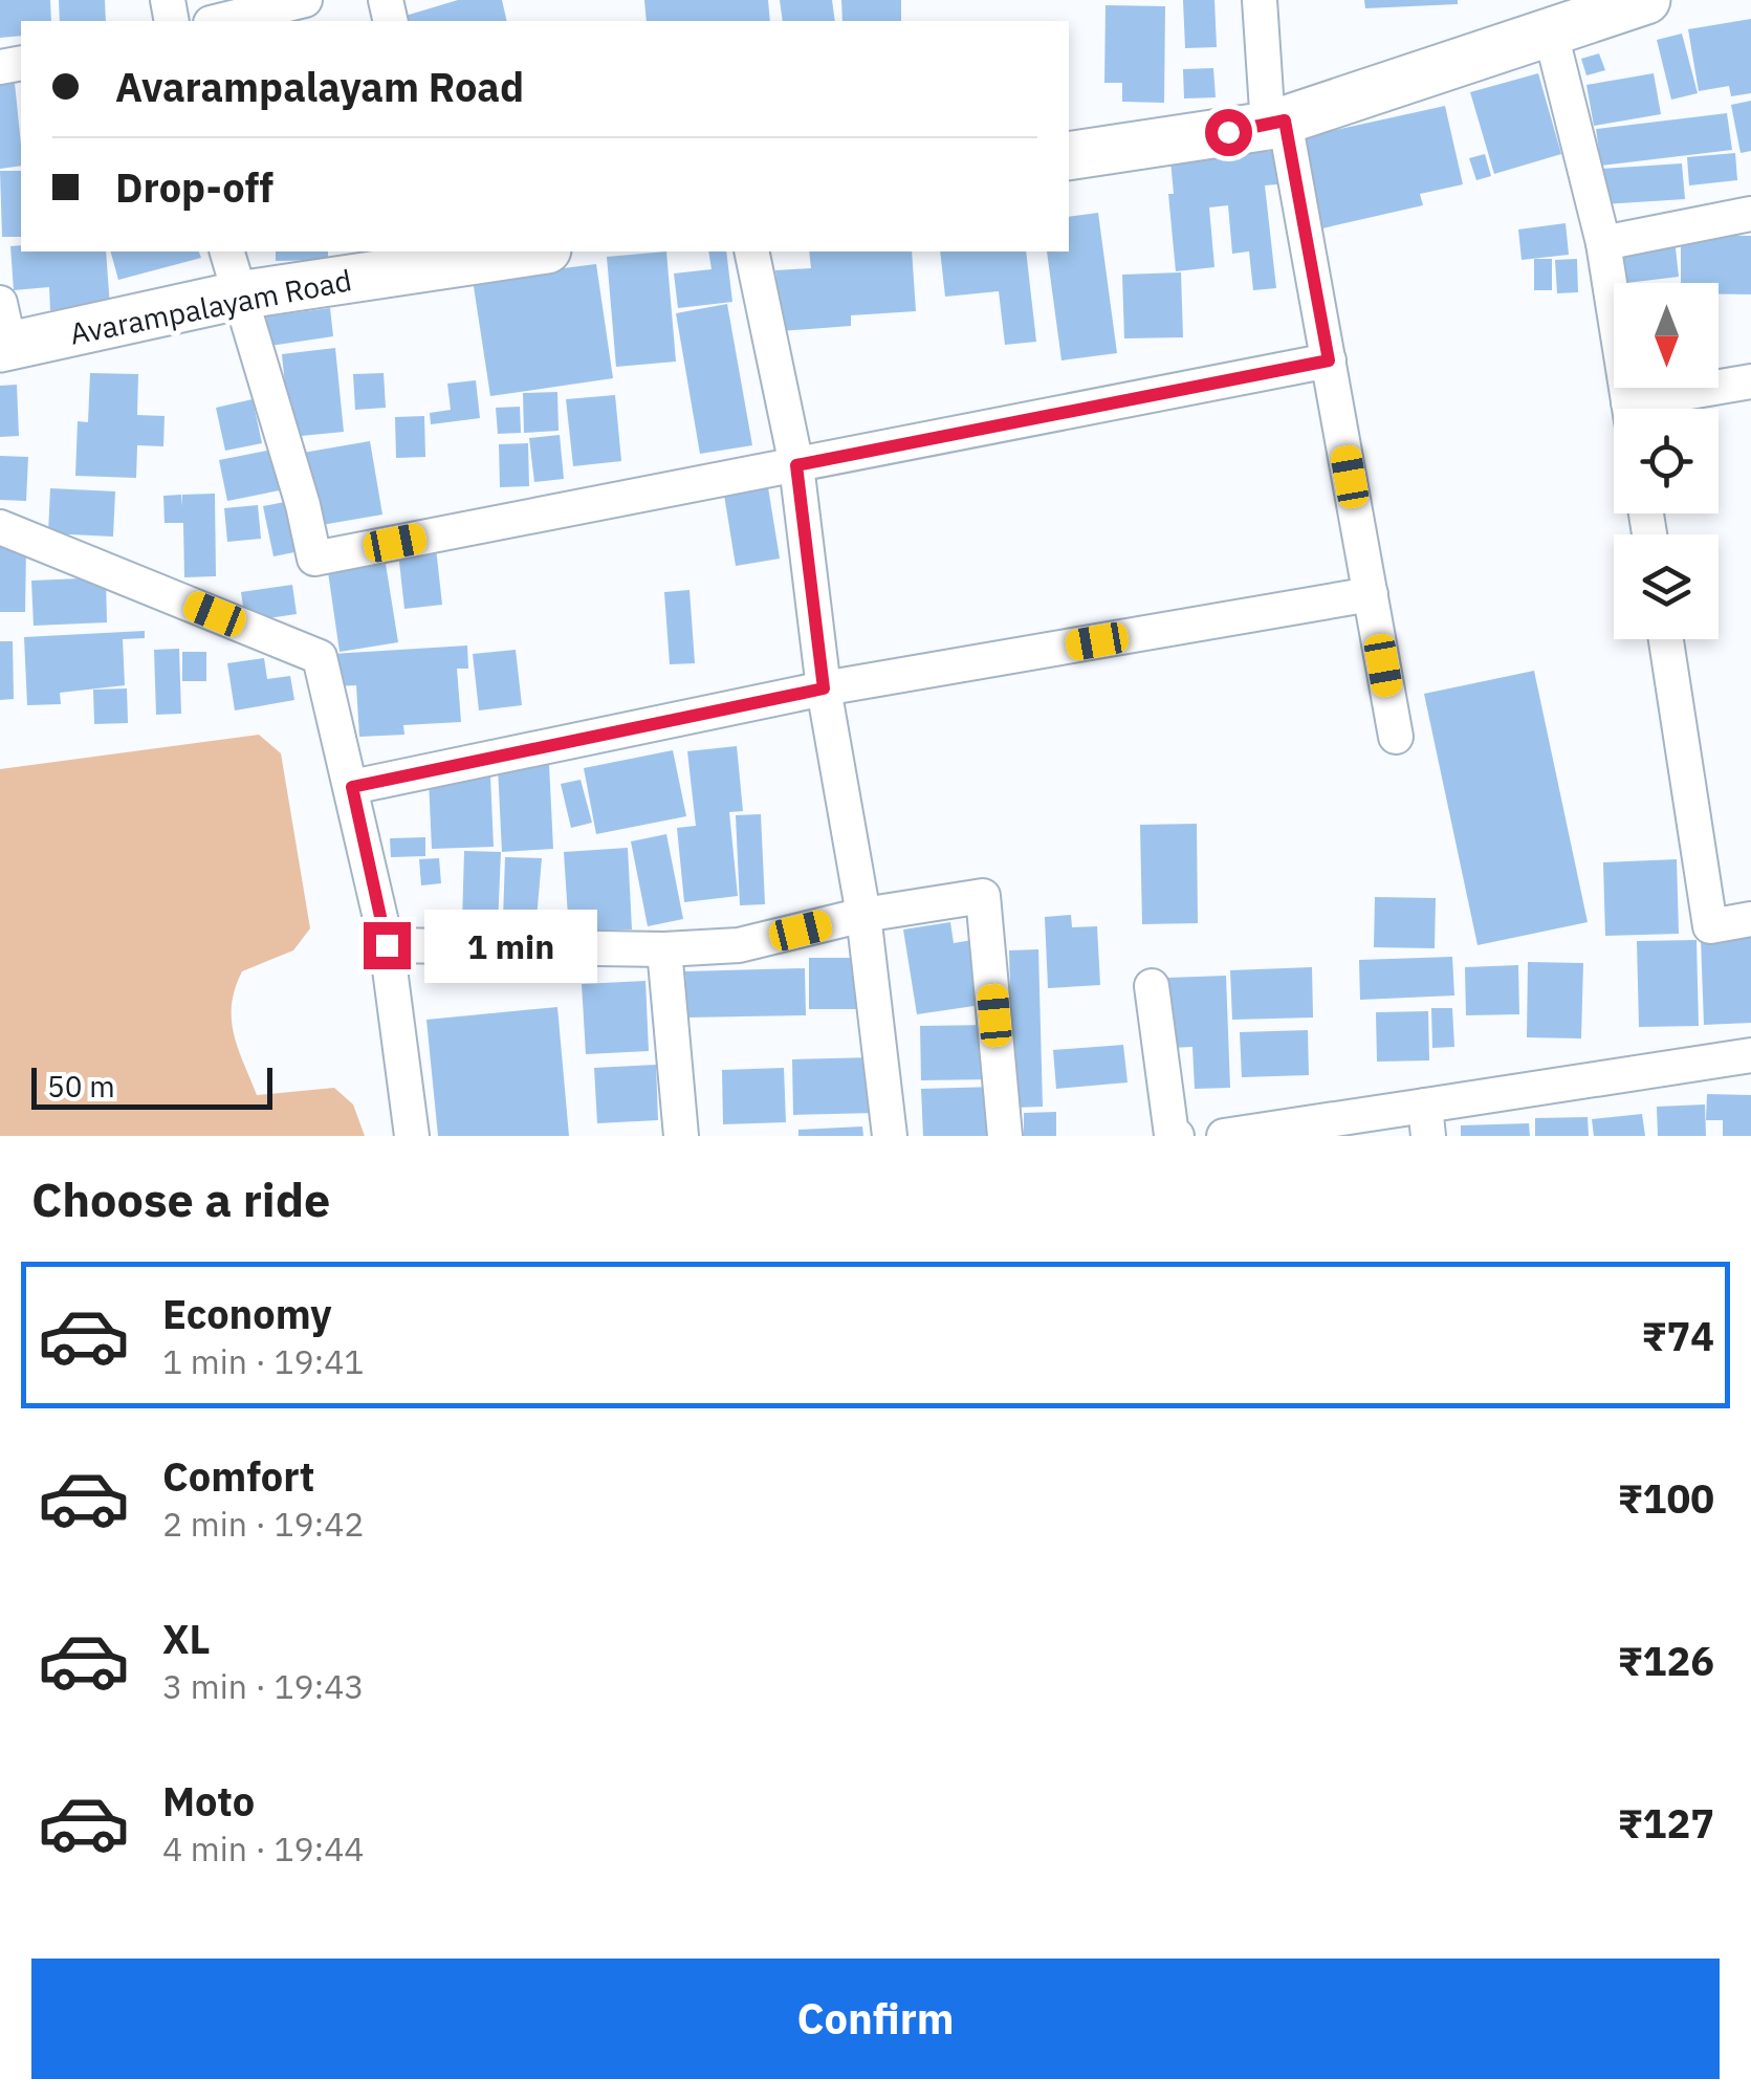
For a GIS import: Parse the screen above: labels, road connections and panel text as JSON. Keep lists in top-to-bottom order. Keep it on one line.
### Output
{"streets":{"street":["Avarampalayam Road"]},"scale_bar":"50 m","north":"bottom","page":{"banner":["Avarampalayam Road","Drop-off"],"bubble":"1 min","scale":"50 m","heading":"Choose a ride","list":[{"name":"Economy","note":"1 min · 19:41","value":"₹74"},{"name":"Comfort","note":"2 min · 19:42","value":"₹100"},{"name":"XL","note":"3 min · 19:43","value":"₹126"},{"name":"Moto","note":"4 min · 19:44","value":"₹127"}],"buttons":"Confirm"}}
